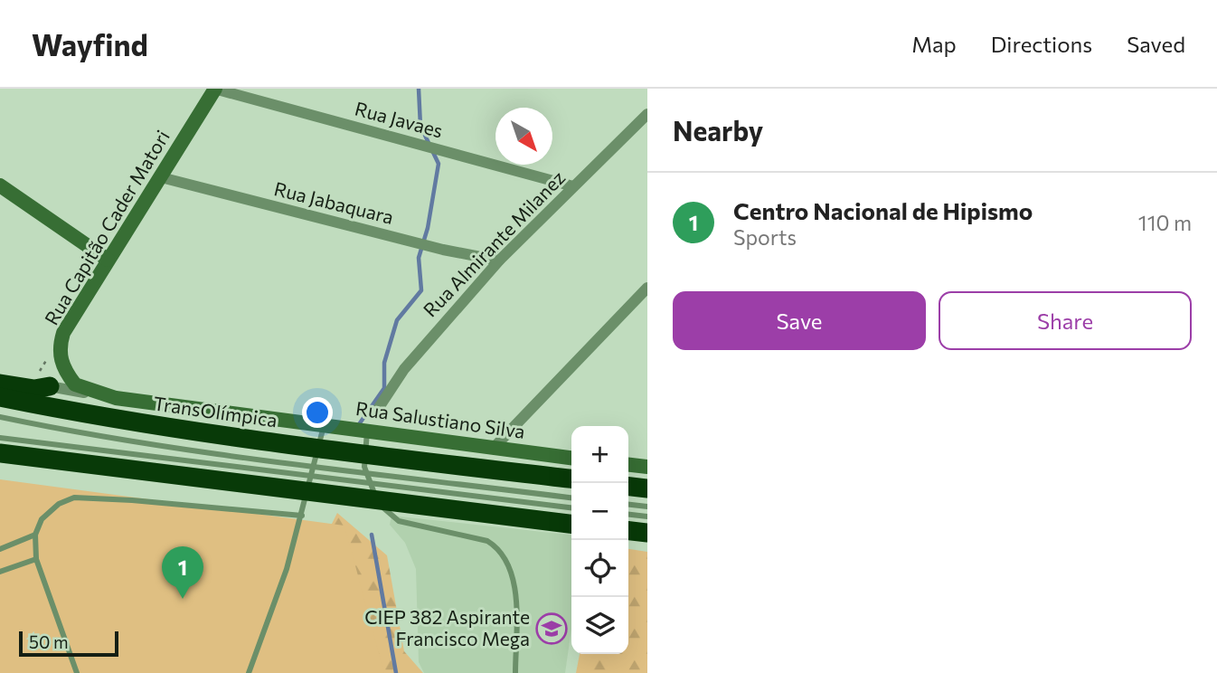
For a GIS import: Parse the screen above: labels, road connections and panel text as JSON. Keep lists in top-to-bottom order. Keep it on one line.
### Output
{"streets":{"highway":["TransOlímpica"],"street":["Rua Javaes","Rua Jabaquara","Rua Capitão Cader Matori","Rua Almirante Milanez","Rua Salustiano Silva"]},"crossings":[["Rua Javaes","Rua Capitão Cader Matori"],["Rua Javaes","Rua Almirante Milanez"],["Rua Jabaquara","Rua Capitão Cader Matori"],["Rua Jabaquara","Rua Almirante Milanez"],["Rua Capitão Cader Matori","Rua Salustiano Silva"]],"places":{"school or university":["CIEP 382 Aspirante Francisco Mega"]},"scale_bar":"50 m","north":"bottom right","page":{"header":"Wayfind","nav":["Map","Directions","Saved"],"heading":"Nearby","list":[{"mark":"1","name":"Centro Nacional de Hipismo","note":"Sports","value":"110 m"}],"buttons":["Save","Share"],"map_buttons":["+","−"],"pins":"1","scale":"50 m"}}
